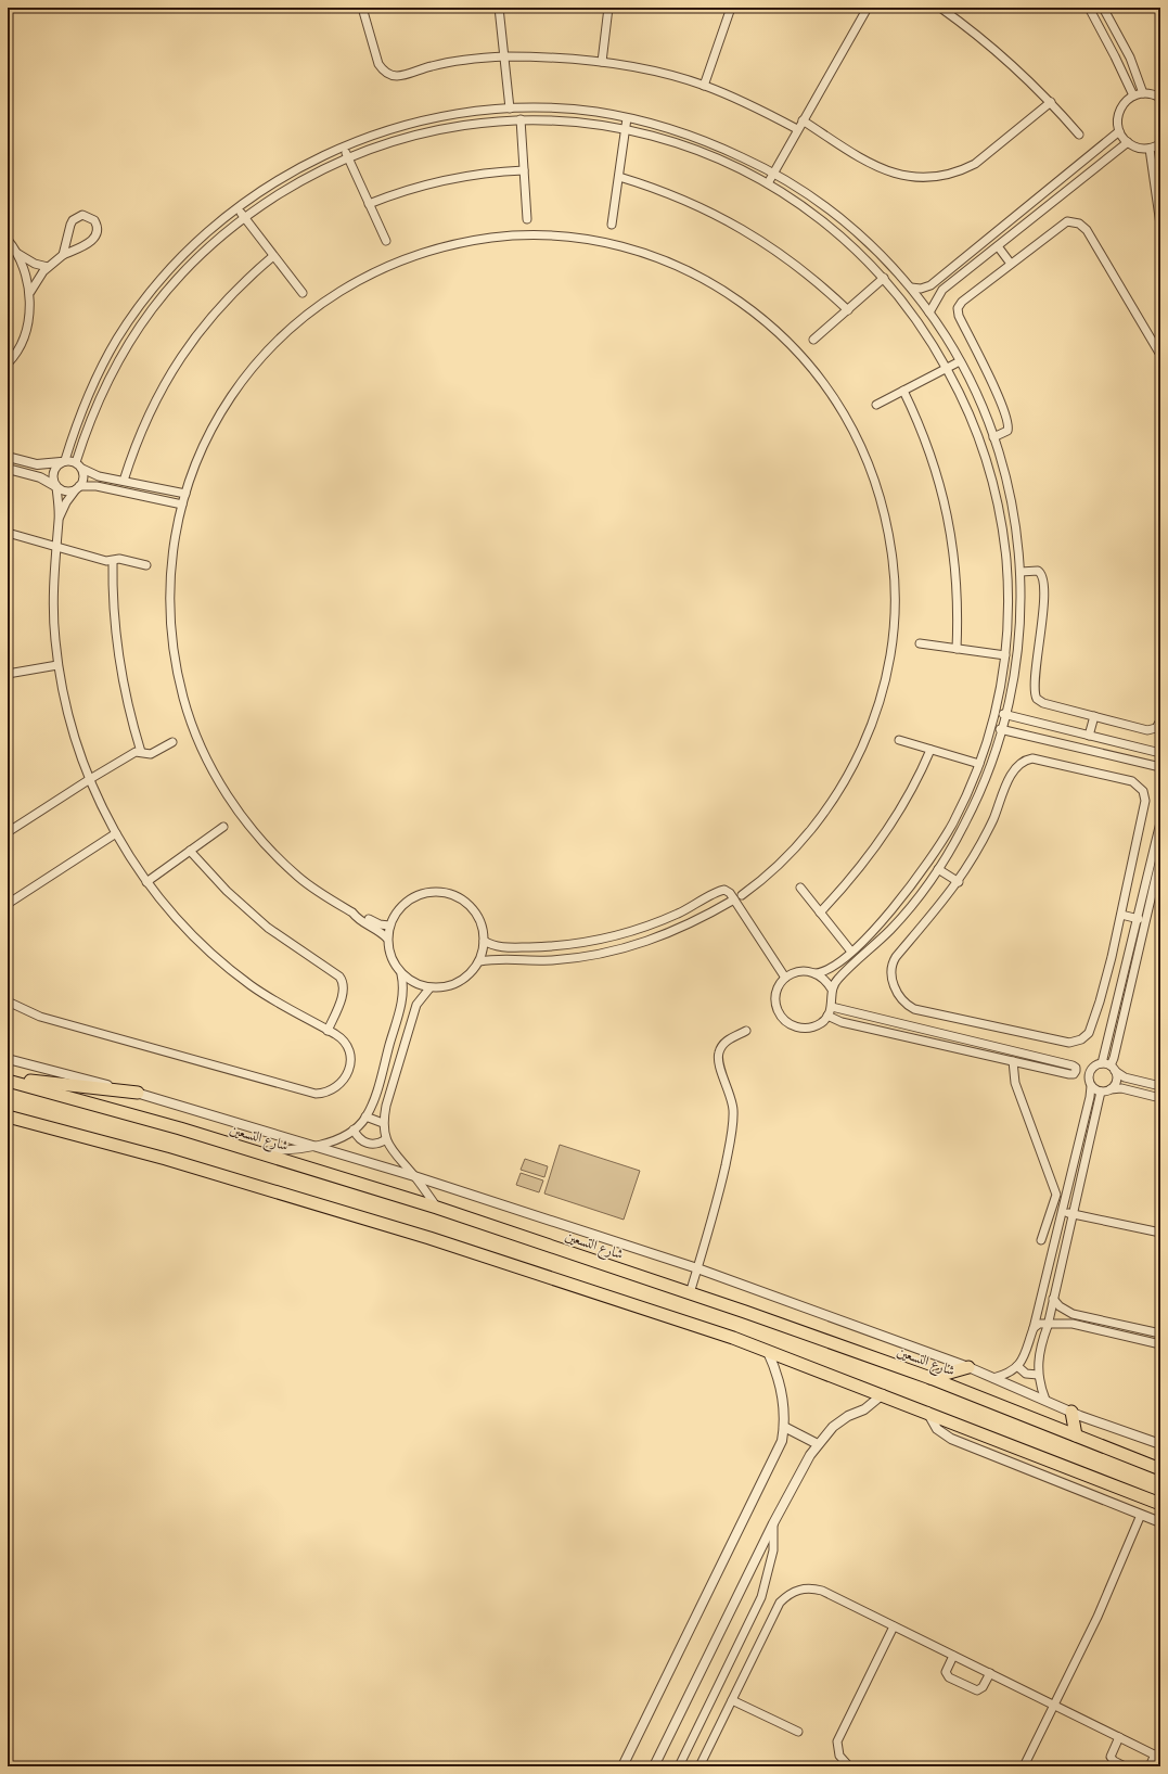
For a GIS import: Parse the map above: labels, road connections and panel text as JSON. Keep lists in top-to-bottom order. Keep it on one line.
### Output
{"streets":{"main road":["شارع التسعين"]}}
